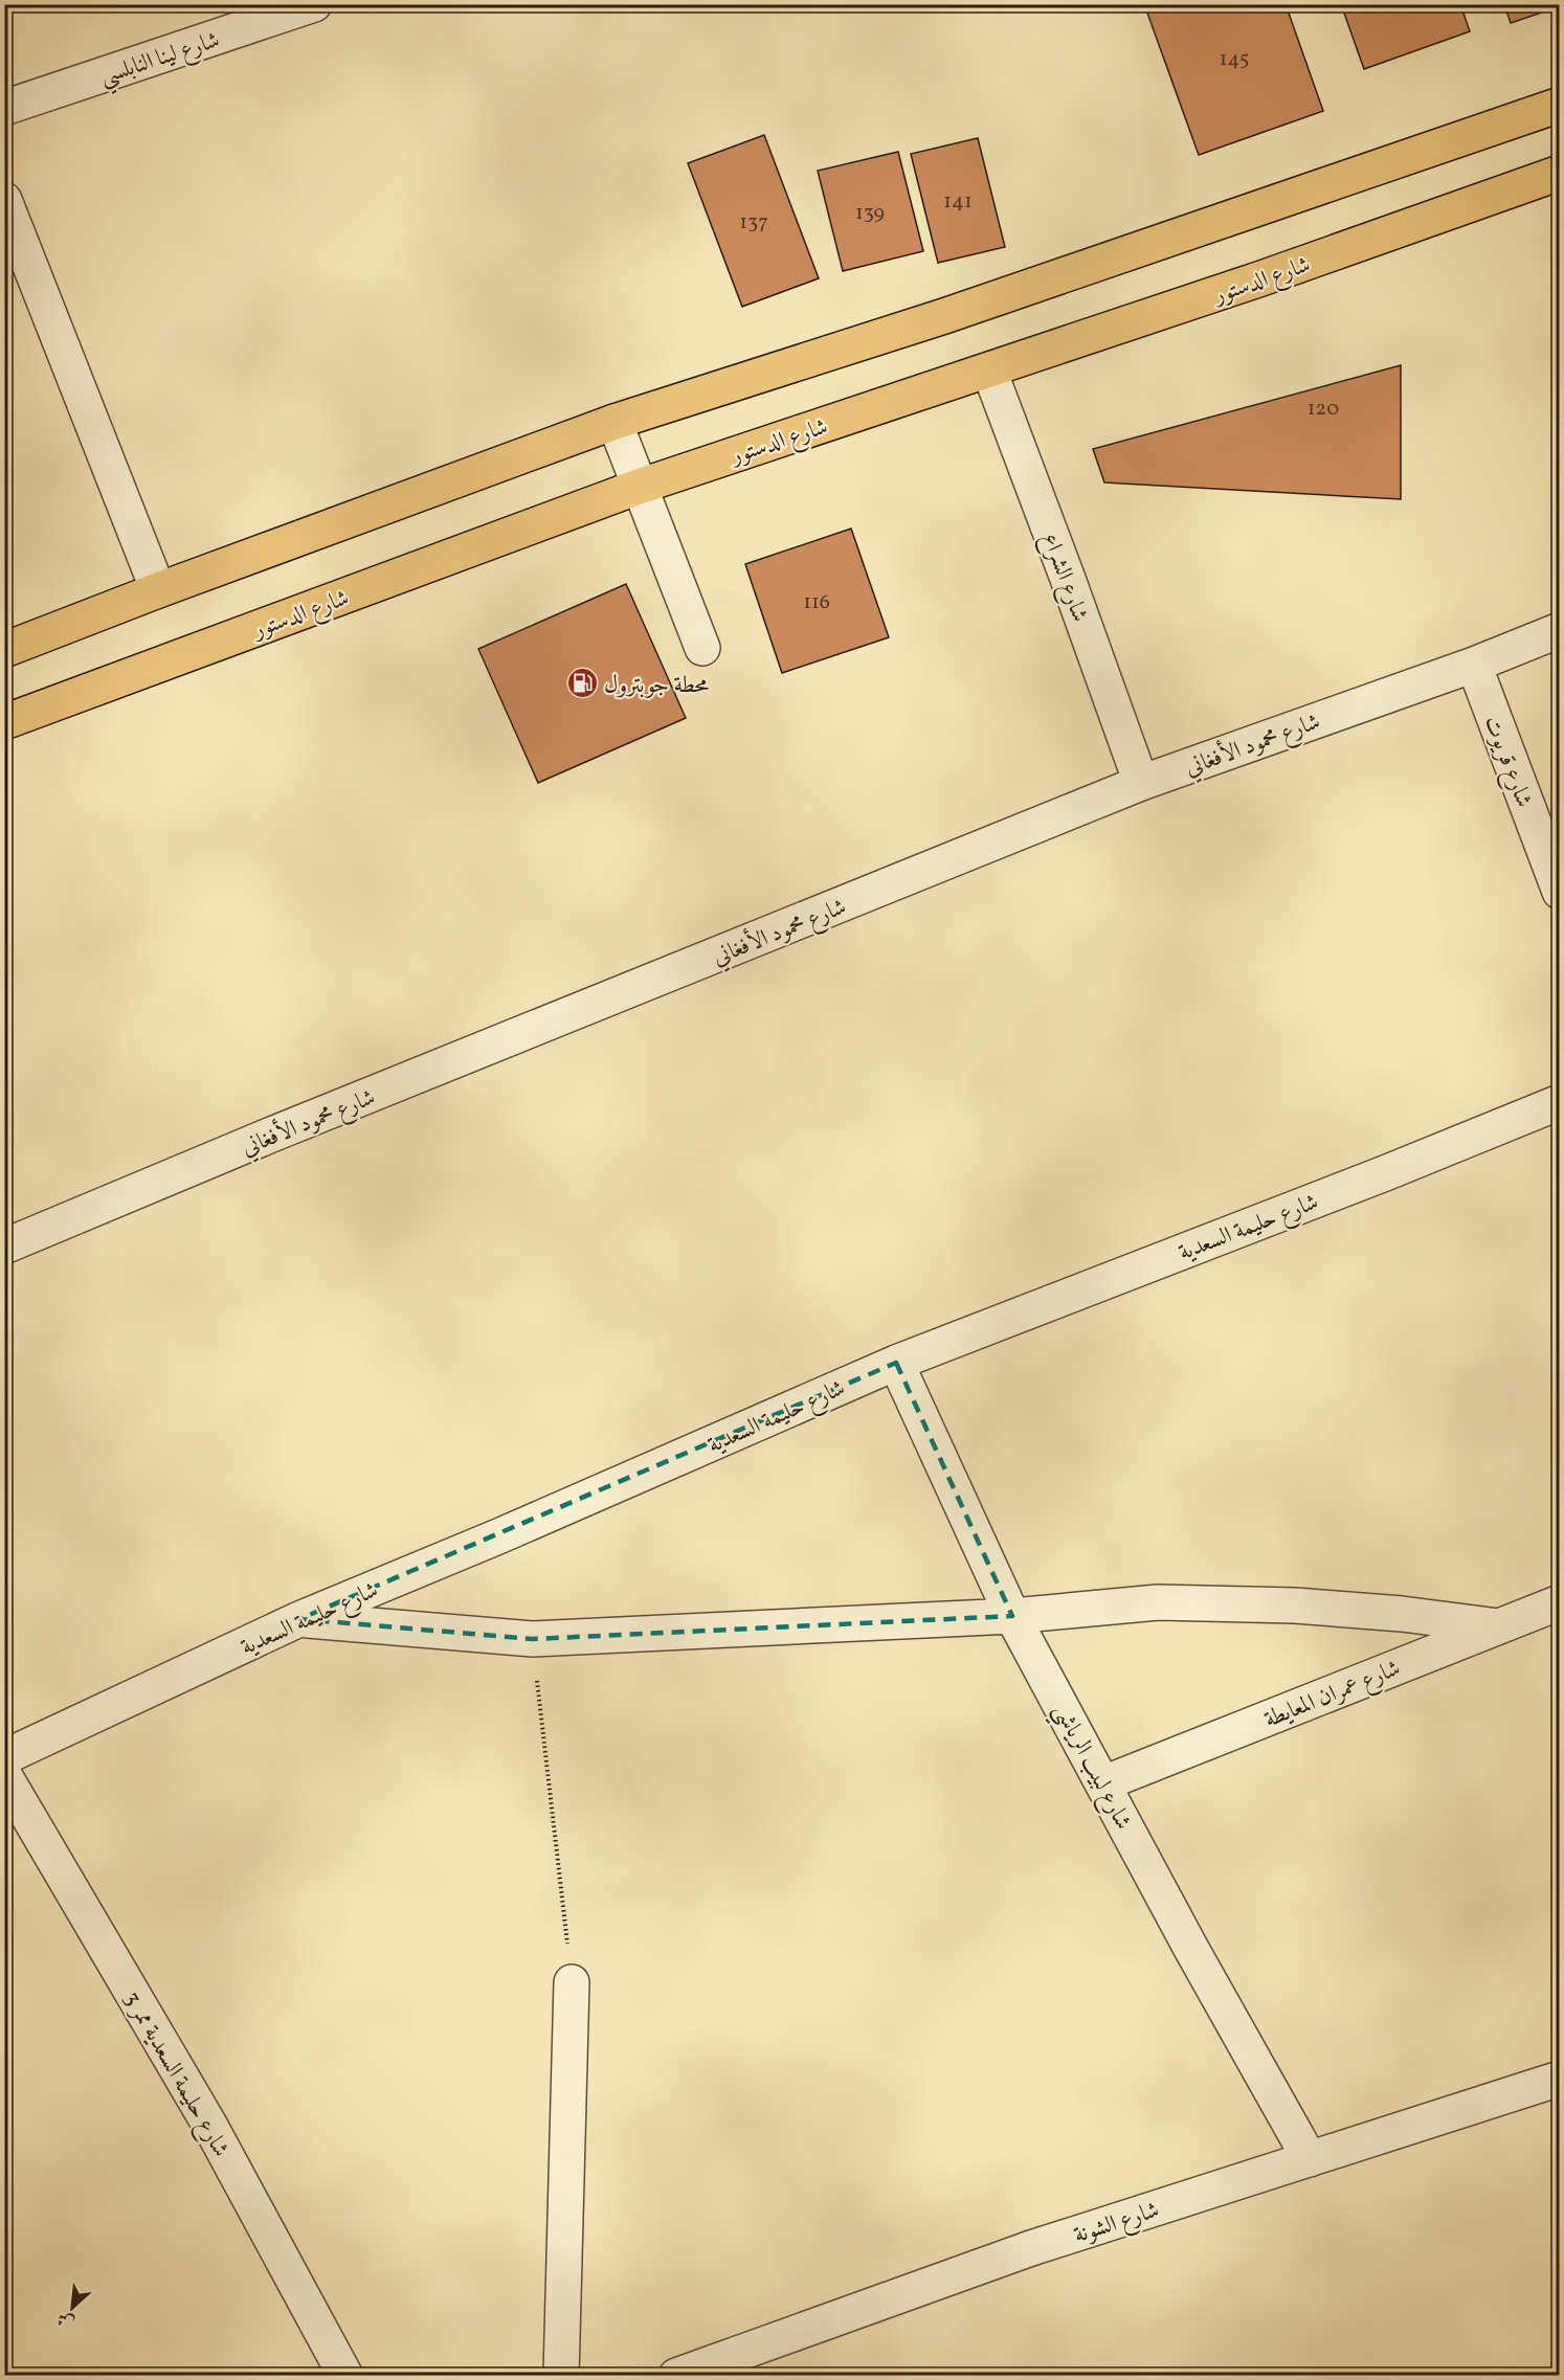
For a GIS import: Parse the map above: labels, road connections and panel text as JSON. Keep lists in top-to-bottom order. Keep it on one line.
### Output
{"streets":{"main road":["شارع الدستور"],"street":["شارع لينا النابلسي","شارع الشراع","شارع محمود الأفغاني","شارع قريوت","شارع حليمة السعدية","شارع عمران المعايطة","شارع لبيب الرياشي","شارع حليمة السعدية ممر 3","شارع الشونة"]},"crossings":[["شارع الدستور","شارع الشراع"],["شارع الشراع","شارع محمود الأفغاني"],["شارع محمود الأفغاني","شارع قريوت"],["شارع حليمة السعدية","شارع لبيب الرياشي"],["شارع عمران المعايطة","شارع لبيب الرياشي"],["شارع لبيب الرياشي","شارع الشونة"]],"places":{"fuel station":["محطة جوبترول"]},"house_numbers":["145","141","139","137","120","116"],"north":"bottom left"}
